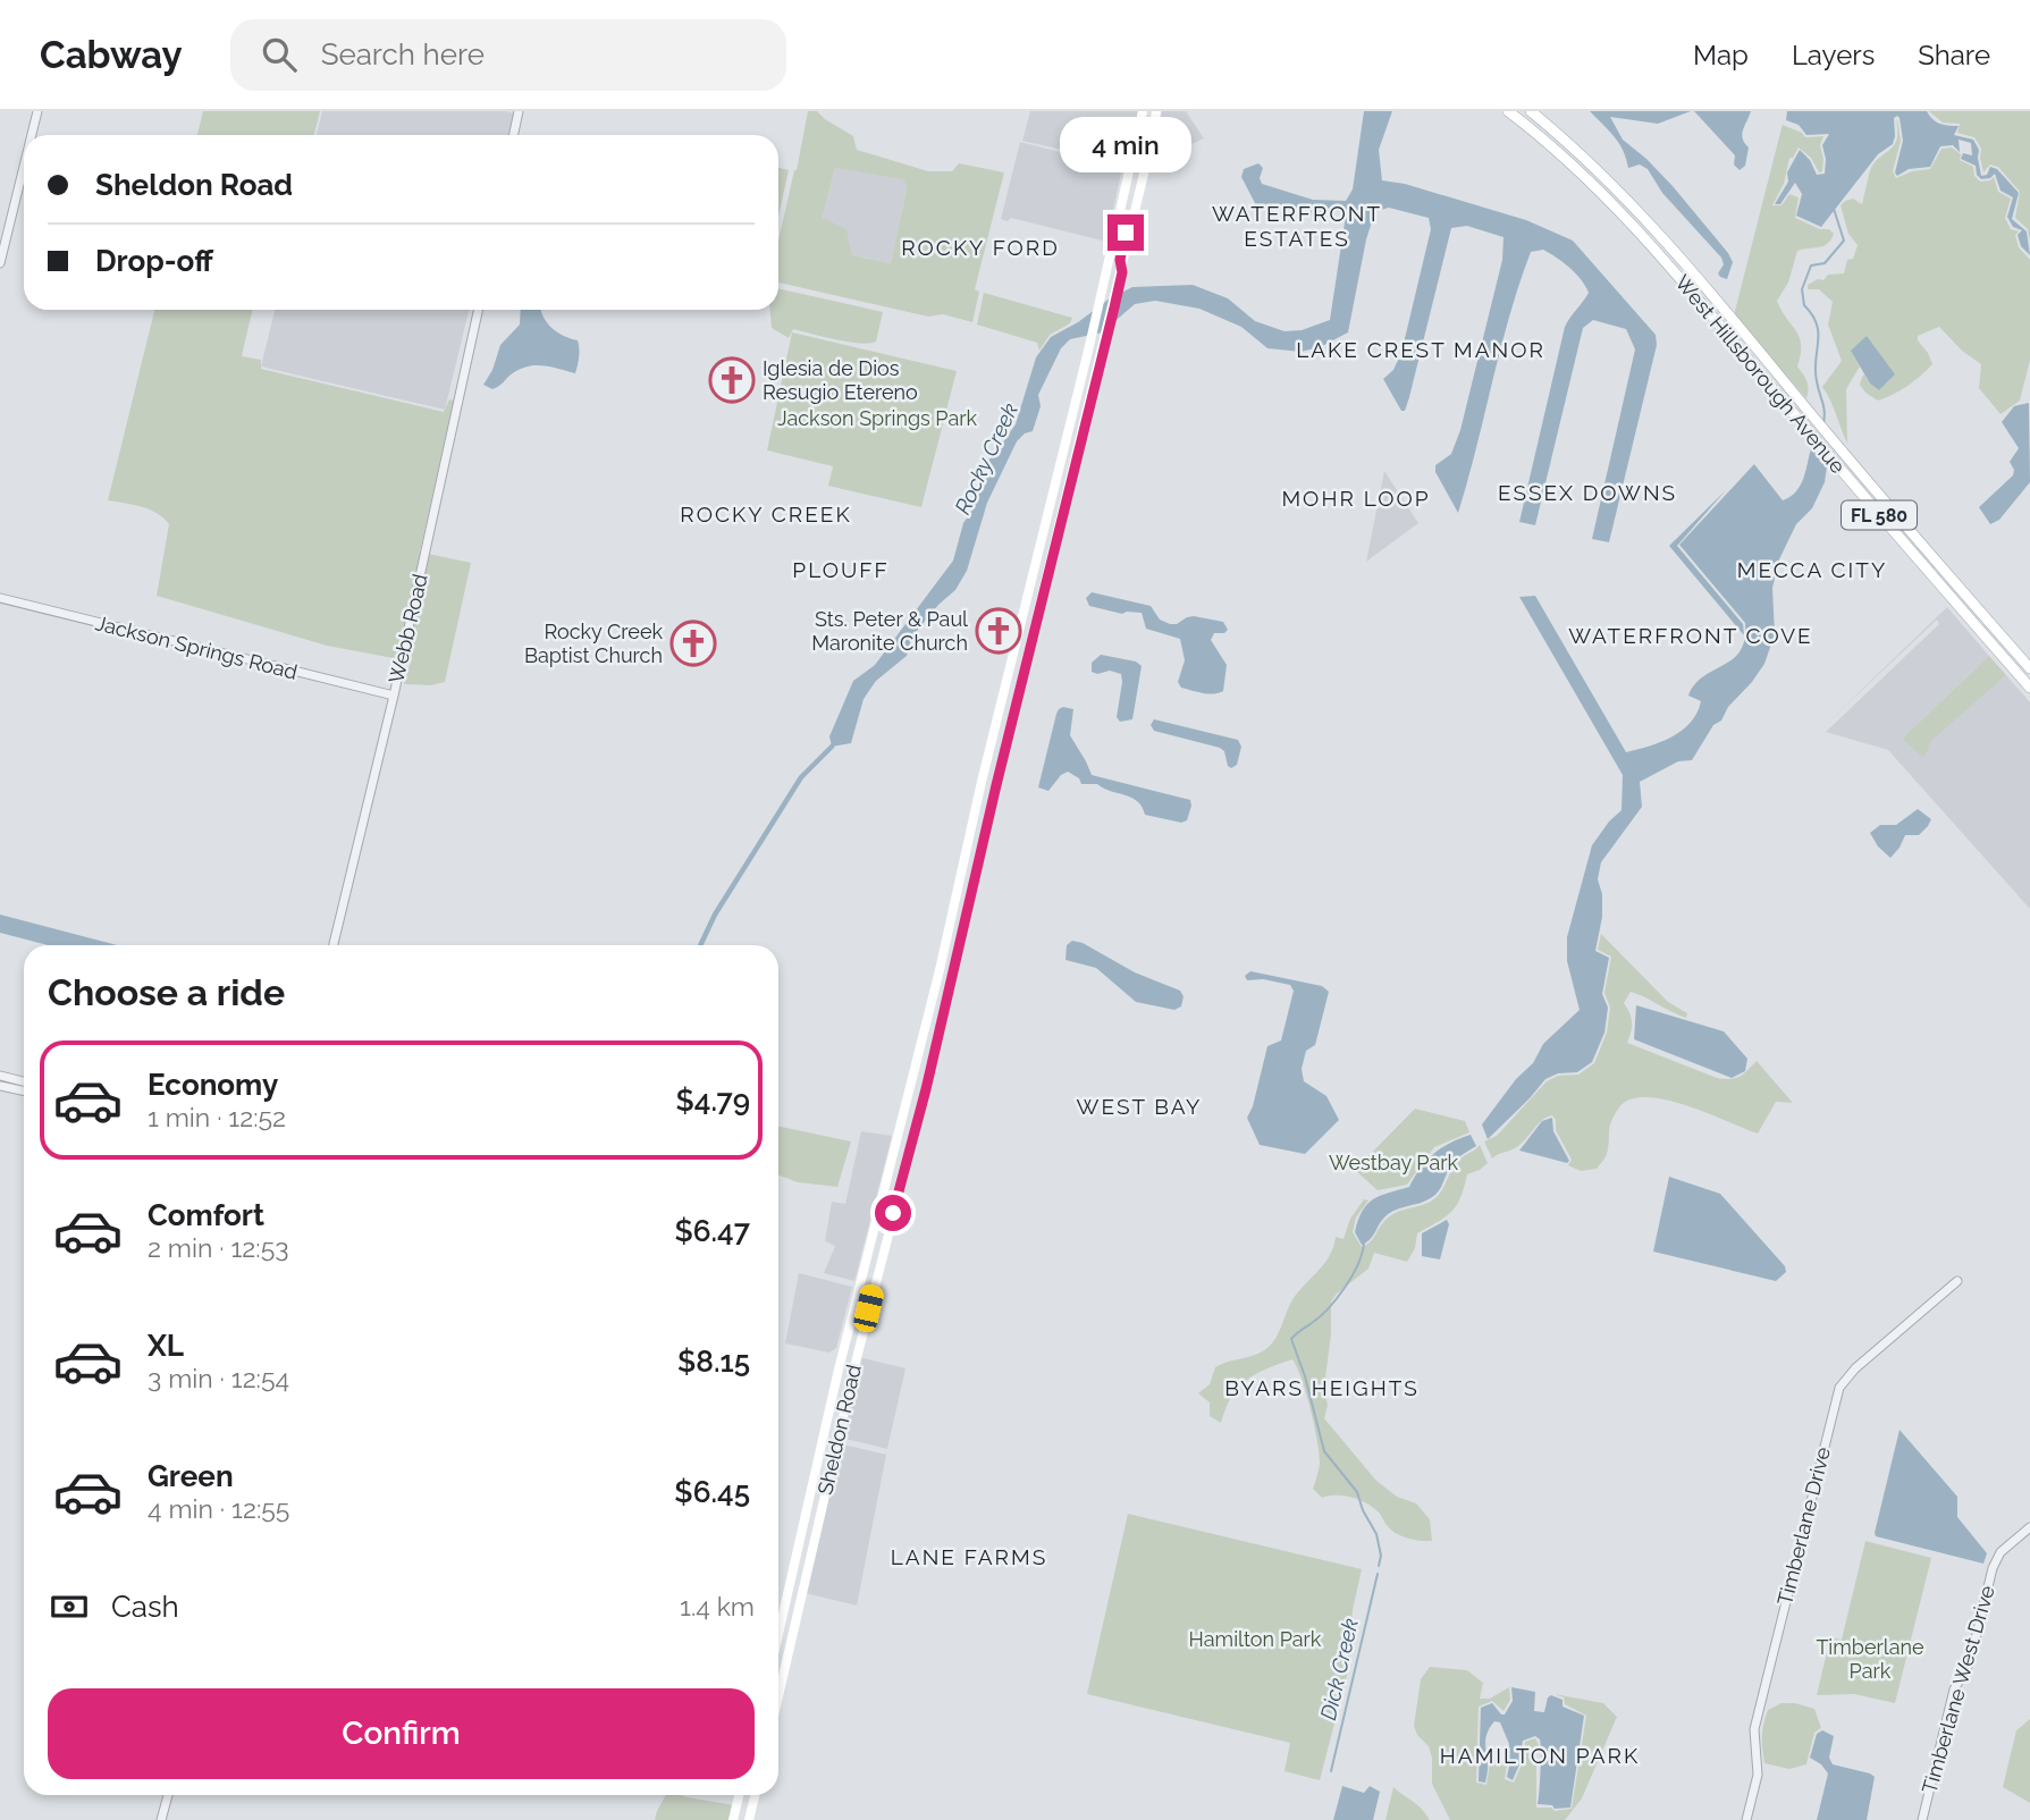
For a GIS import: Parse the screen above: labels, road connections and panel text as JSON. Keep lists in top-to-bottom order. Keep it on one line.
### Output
{"streets":{"main road":["West Hillsborough Avenue","FL 580","Sheldon Road"],"street":["Webb Road","Jackson Springs Road","Timberlane Drive","Timberlane West Drive"]},"crossings":[["Webb Road","Jackson Springs Road"]],"districts":["WATERFRONT ESTATES","ROCKY FORD","LAKE CREST MANOR","ESSEX DOWNS","MOHR LOOP","ROCKY CREEK","PLOUFF","MECCA CITY","WATERFRONT COVE","WEST BAY","BYARS HEIGHTS","LANE FARMS","HAMILTON PARK"],"water":["Rocky Creek","Dick Creek"],"parks":["Jackson Springs Park","Westbay Park","Hamilton Park","Timberlane Park"],"places":{"church":["Iglesia de Dios Resugio Etereno","Sts. Peter & Paul Maronite Church","Rocky Creek Baptist Church"]},"page":{"header":"Cabway","search":"Search here","nav":["Map","Layers","Share"],"bubble":"4 min","banner":["Sheldon Road","Drop-off"],"heading":"Choose a ride","list":[{"name":"Economy","note":"1 min · 12:52","value":"$4.79"},{"name":"Comfort","note":"2 min · 12:53","value":"$6.47"},{"name":"XL","note":"3 min · 12:54","value":"$8.15"},{"name":"Green","note":"4 min · 12:55","value":"$6.45"}],"pay":["Cash","1.4 km"],"buttons":"Confirm"}}
